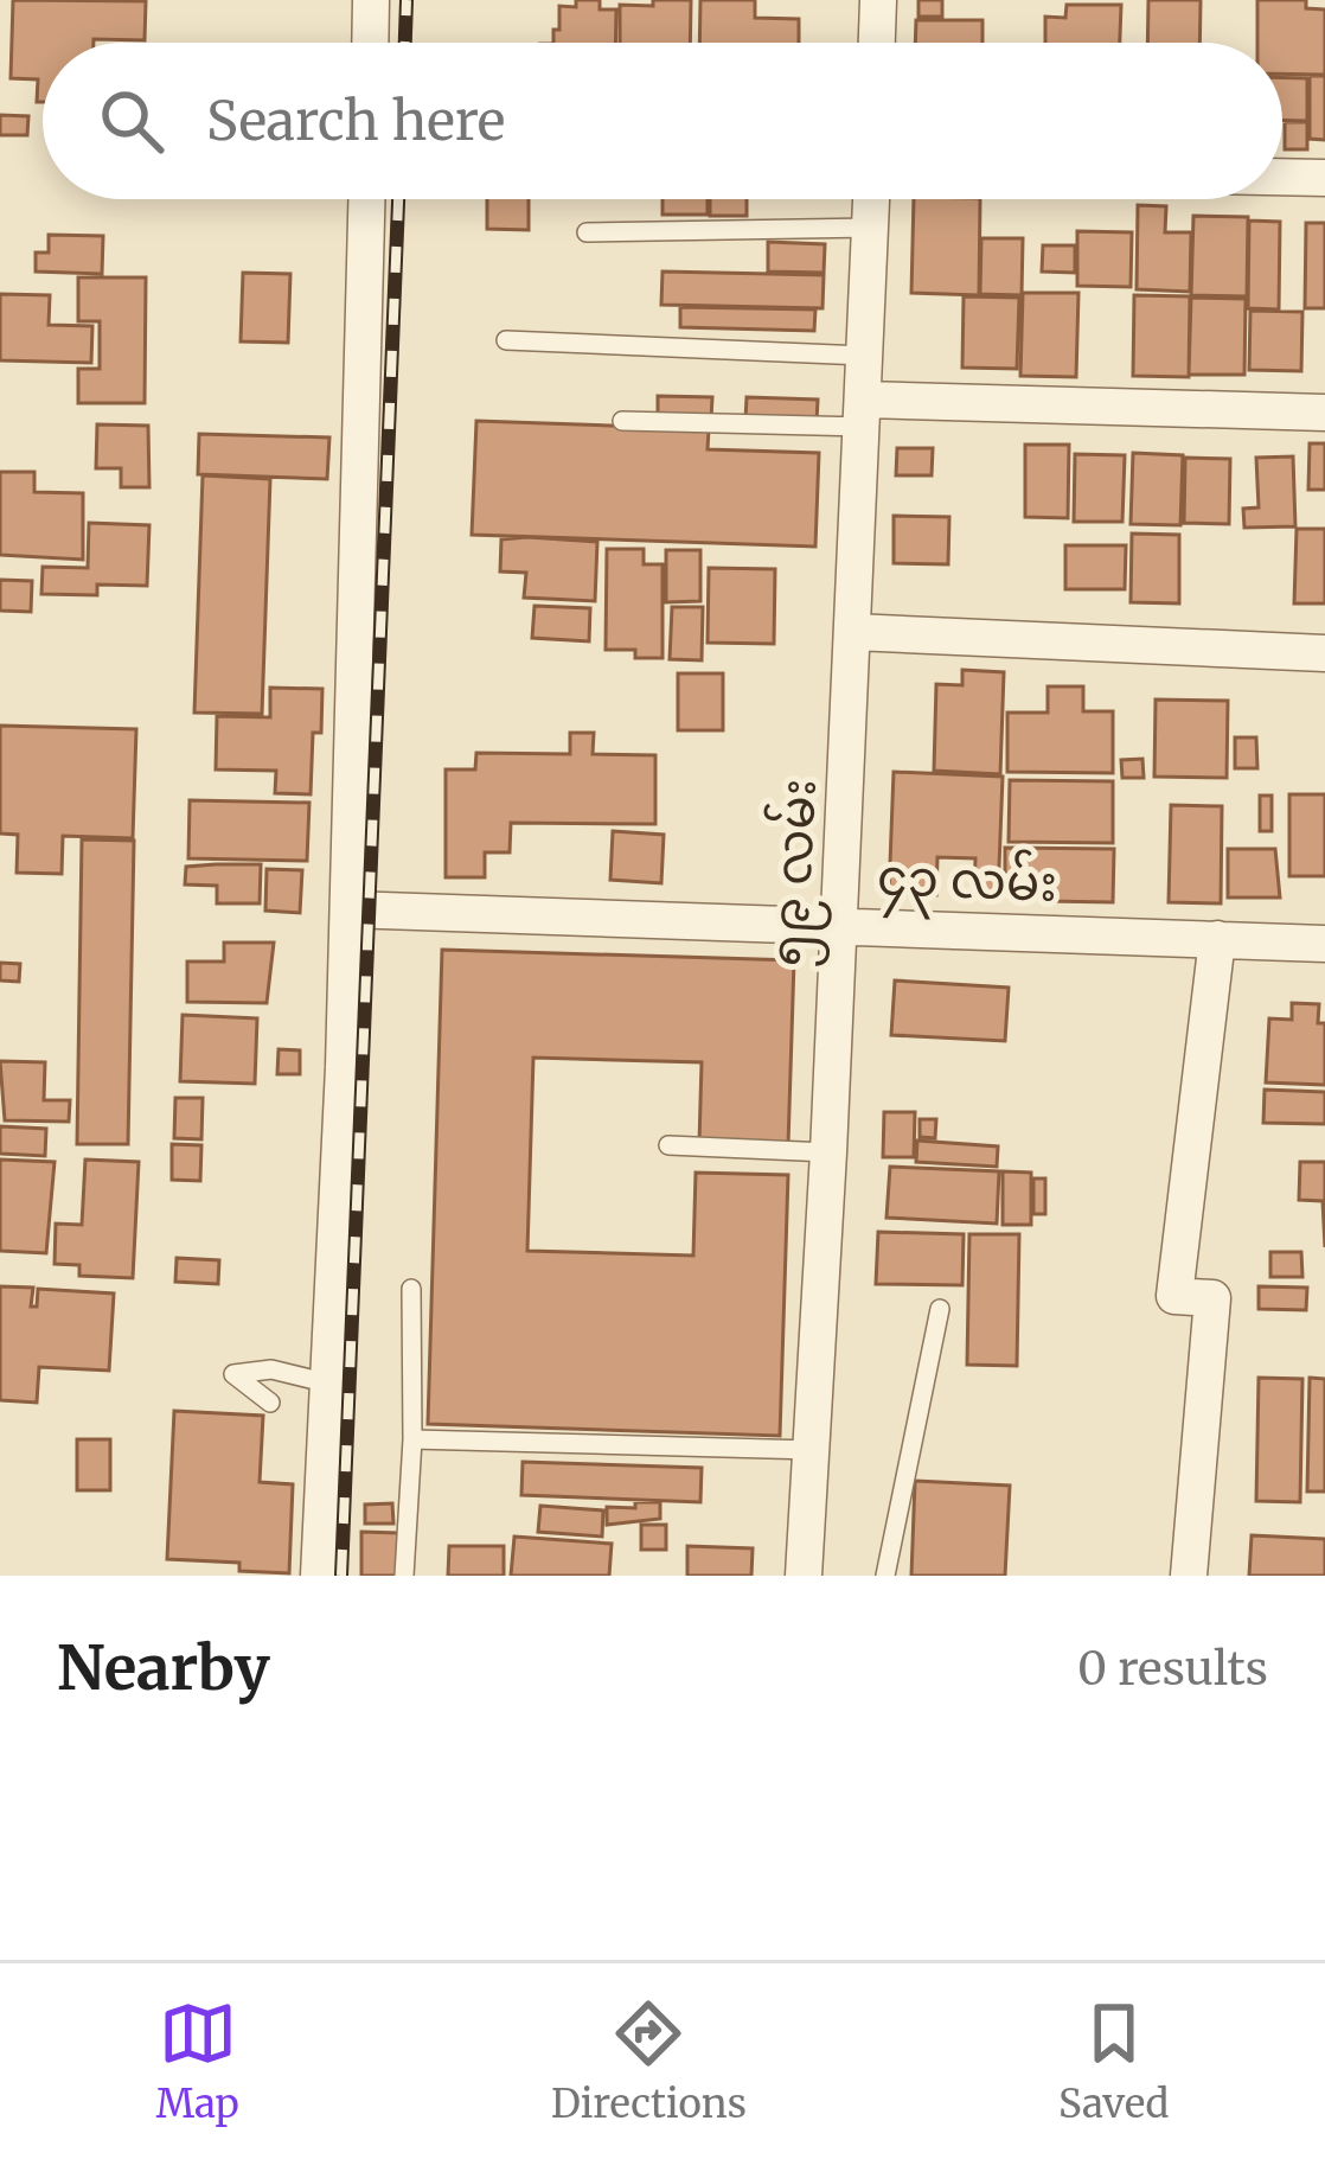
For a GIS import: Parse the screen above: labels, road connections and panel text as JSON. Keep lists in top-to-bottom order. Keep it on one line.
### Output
{"streets":{"street":["၅၉ လမ်း","၄၃ လမ်း"]},"crossings":[["၅၉ လမ်း","၄၃ လမ်း"]],"page":{"search":"Search here","heading":["Nearby","0 results"],"nav":["Map","Directions","Saved"]}}
